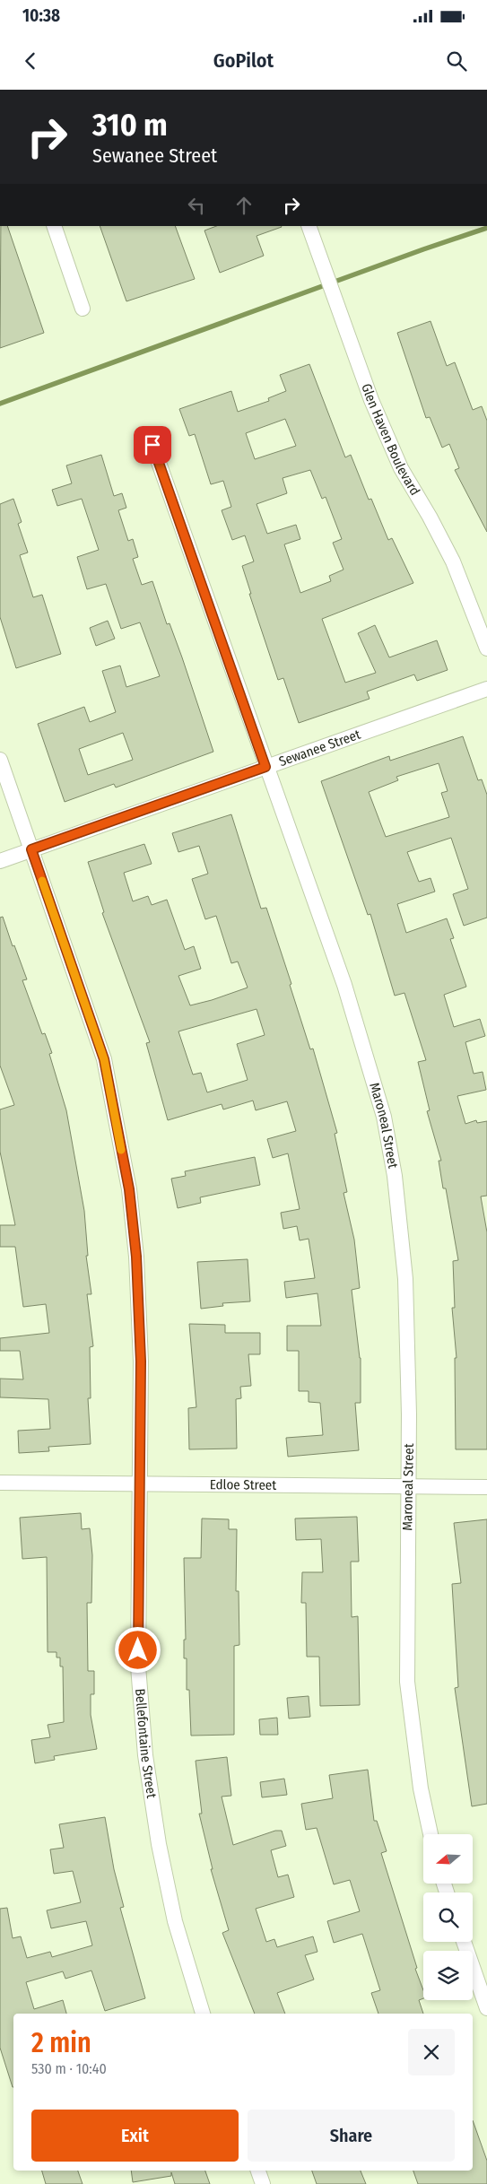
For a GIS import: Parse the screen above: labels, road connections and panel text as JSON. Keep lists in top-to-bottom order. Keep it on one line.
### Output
{"streets":{"street":["Glen Haven Boulevard","Sewanee Street","Maroneal Street","Edloe Street","Bellefontaine Street"]},"crossings":[["Sewanee Street","Maroneal Street"],["Sewanee Street","Bellefontaine Street"],["Maroneal Street","Edloe Street"],["Edloe Street","Bellefontaine Street"]],"north":"left","page":{"status":"10:38","header":"GoPilot","turn":["310 m","Sewanee Street"],"heading":["2 min","530 m · 10:40"],"buttons":["Exit","Share"]}}
